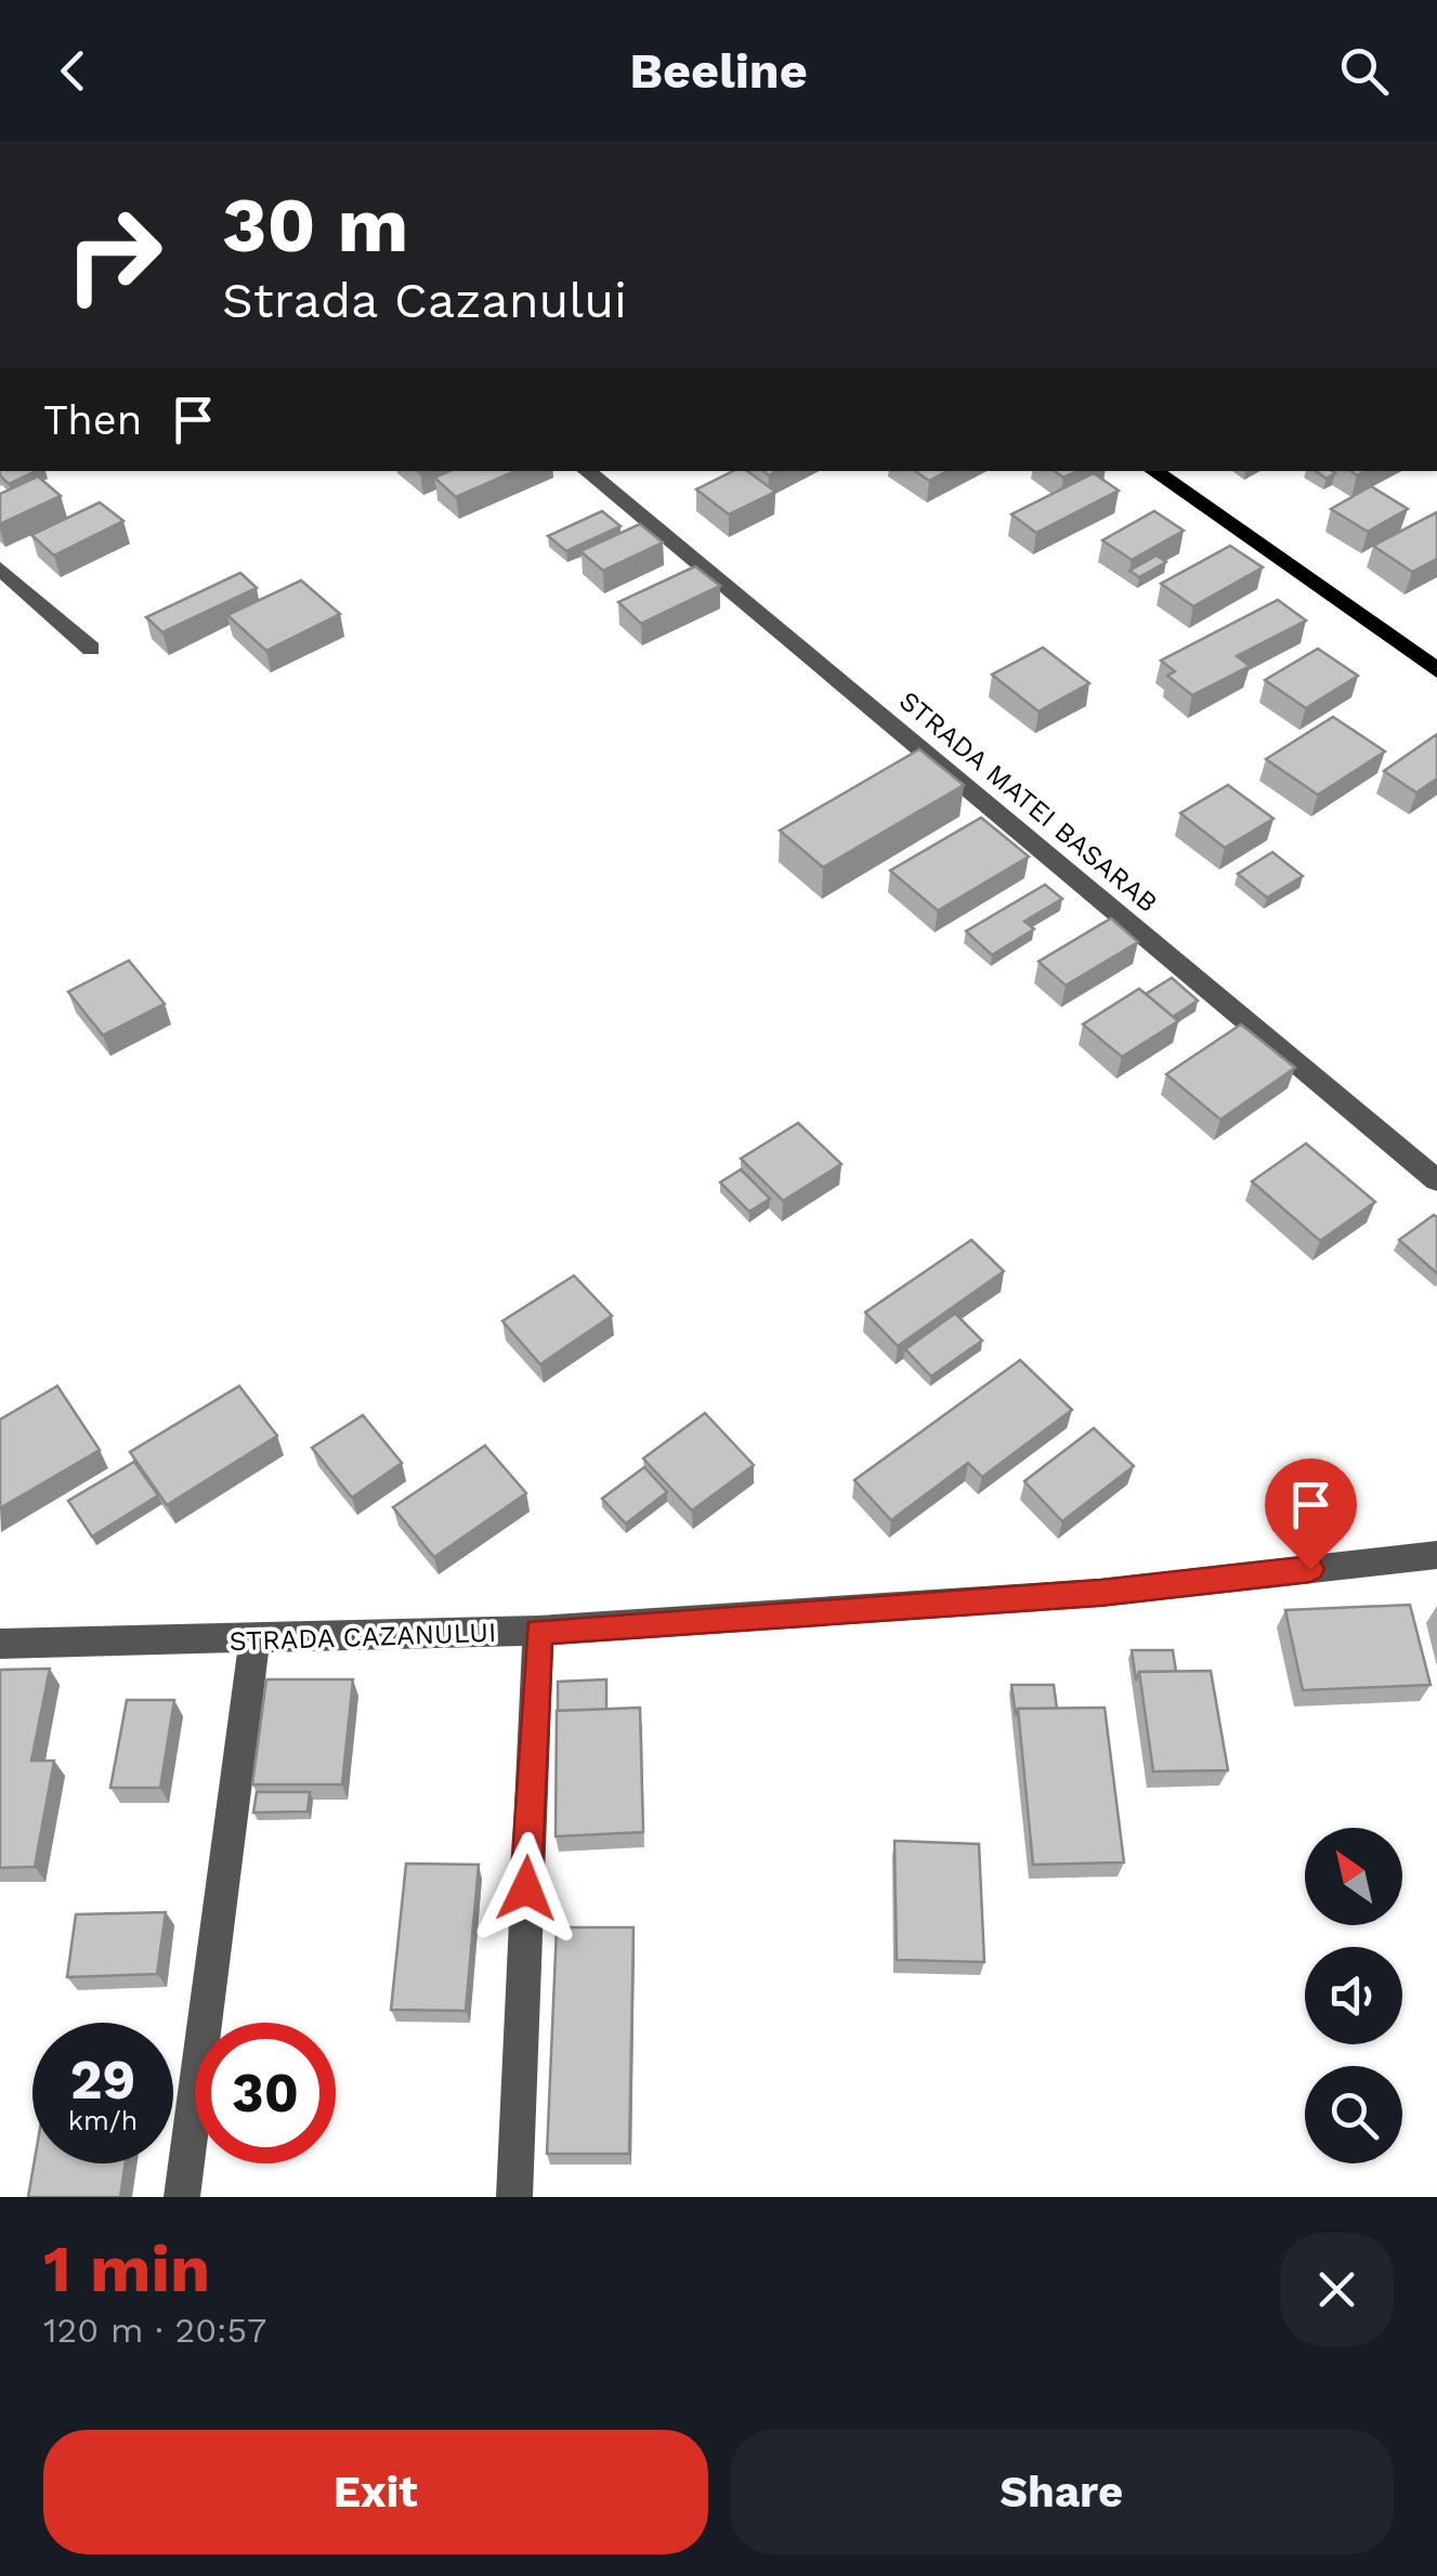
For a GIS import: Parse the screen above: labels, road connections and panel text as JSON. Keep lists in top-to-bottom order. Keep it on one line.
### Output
{"streets":{"street":["STRADA MATEI BASARAB","STRADA CAZANULUI"]},"north":"top left","page":{"header":"Beeline","turn":["30 m","Strada Cazanului"],"then":"Then","speed":"29 km/h","limit":"30","heading":["1 min","120 m · 20:57"],"buttons":["Exit","Share"]}}
